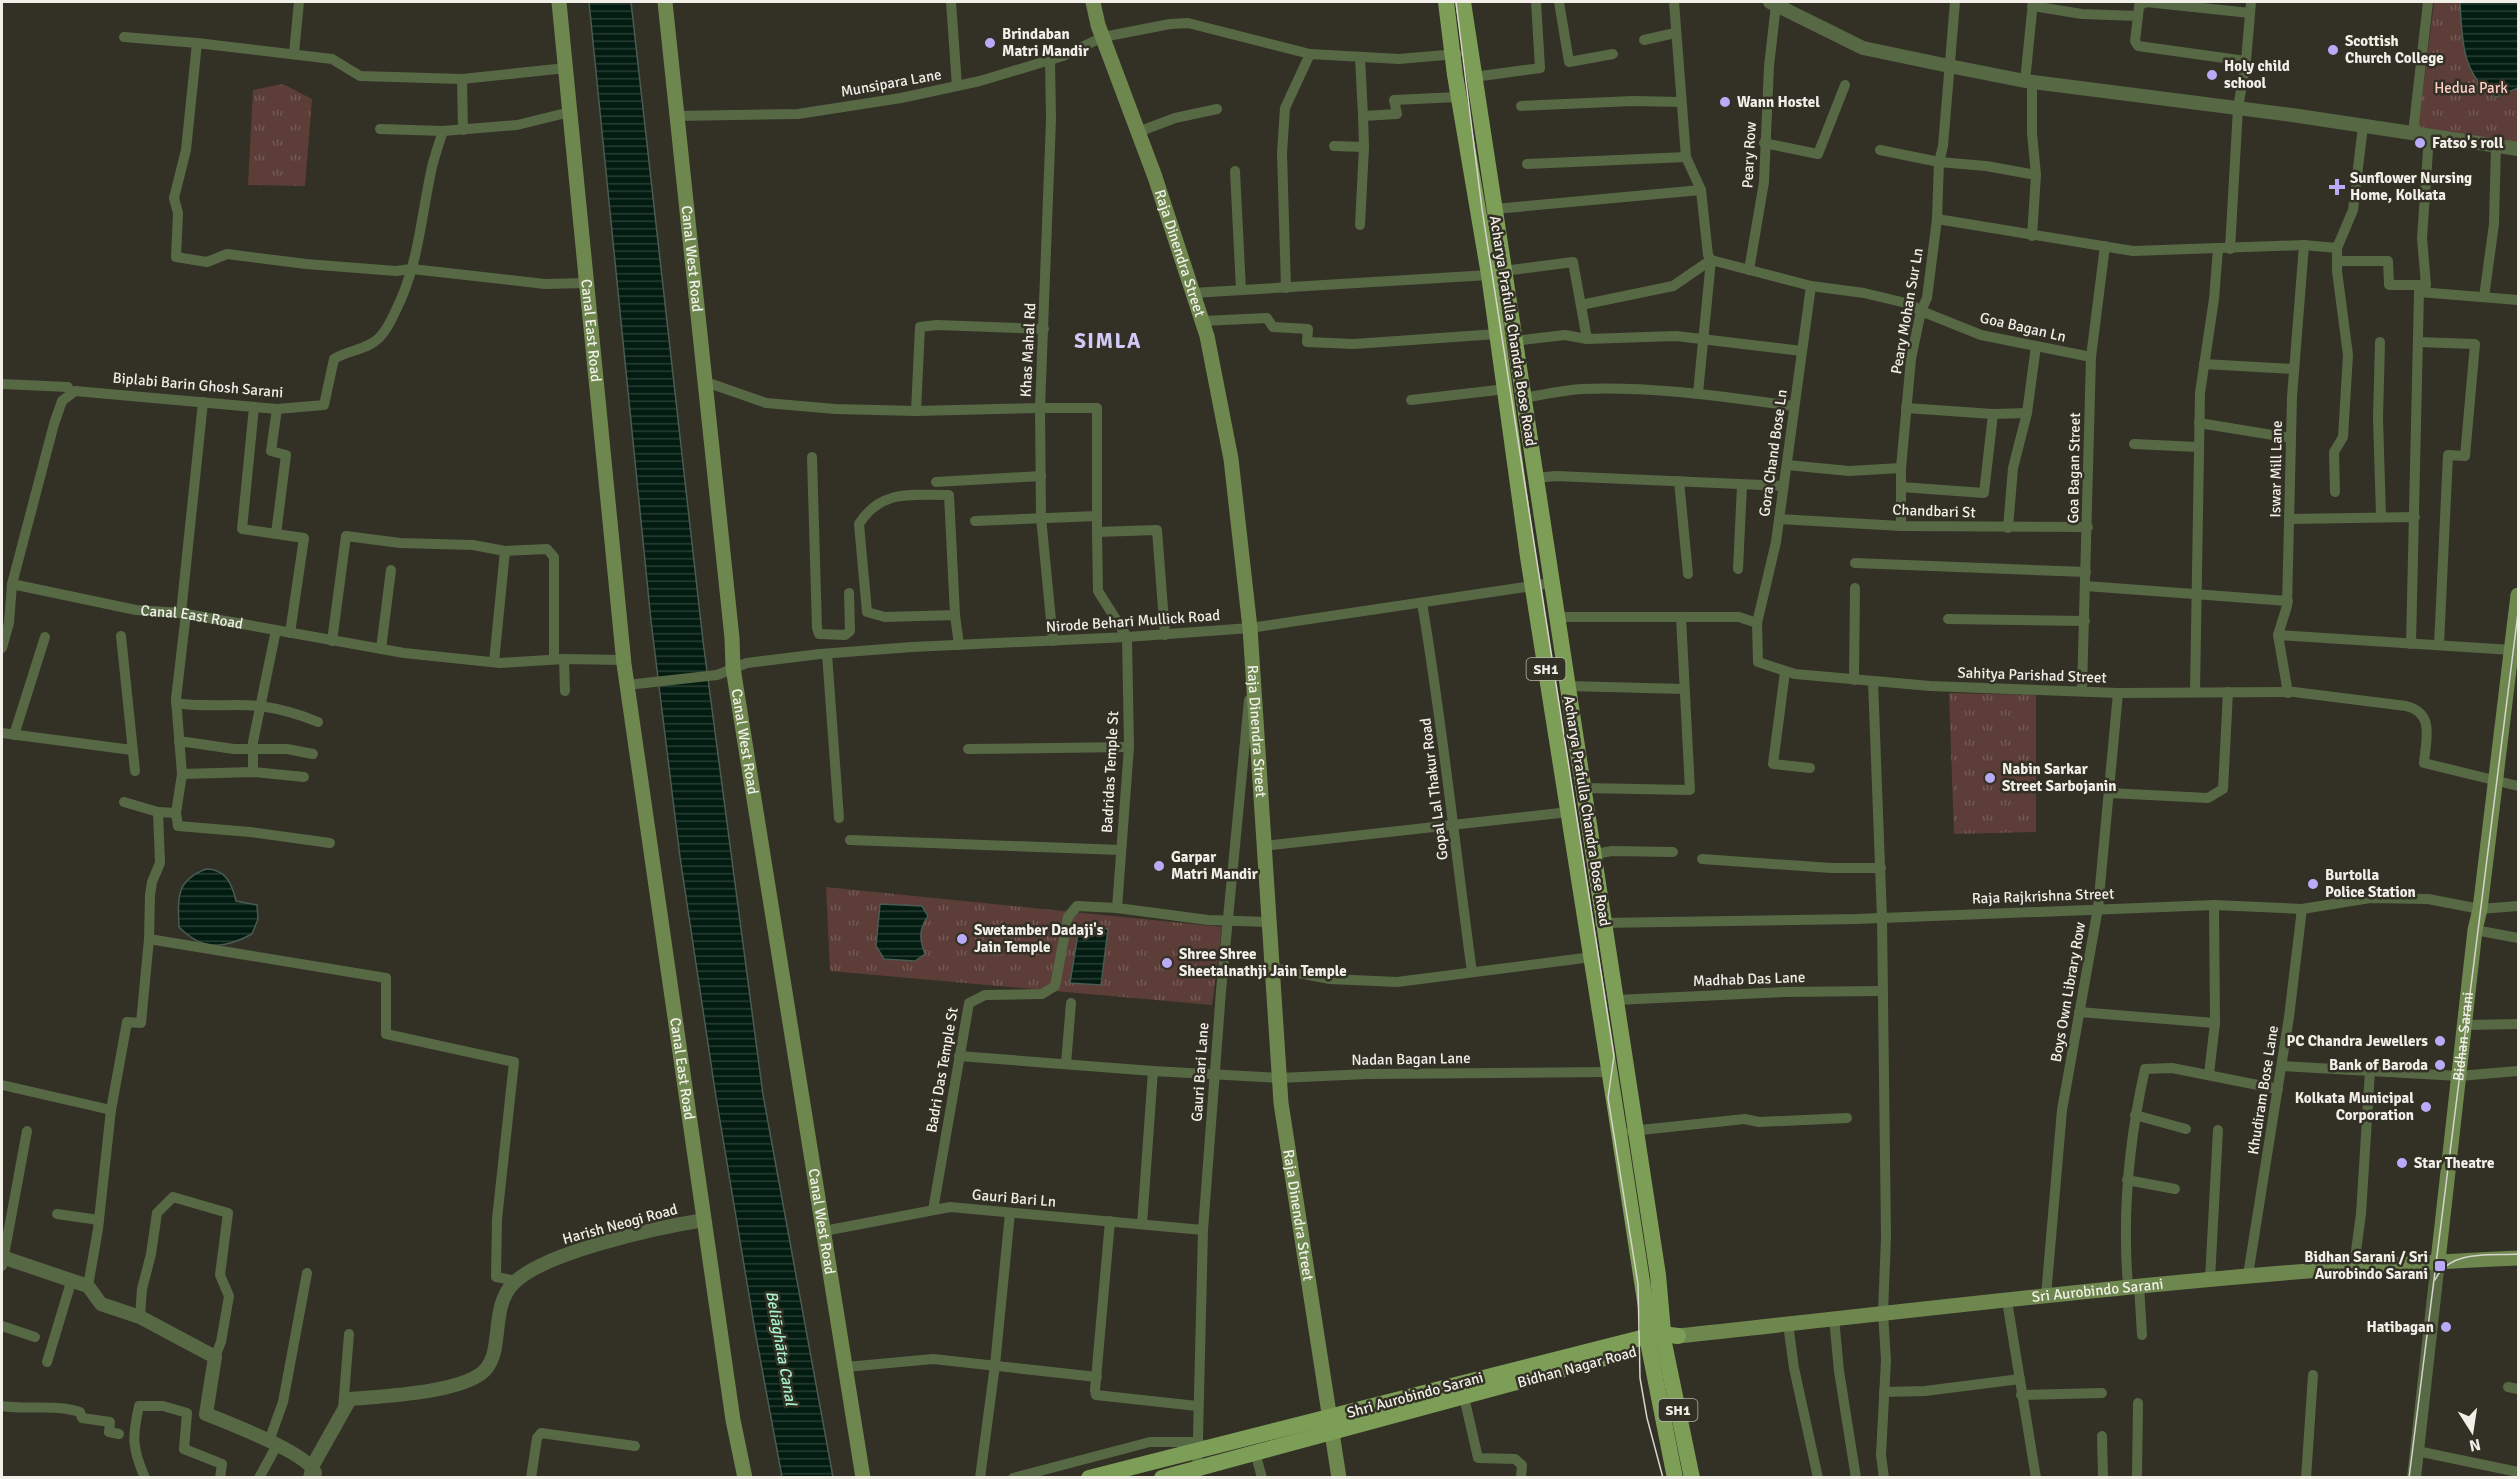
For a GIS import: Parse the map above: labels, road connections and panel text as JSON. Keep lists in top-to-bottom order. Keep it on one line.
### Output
{"streets":{"main road":["Raja Dinendra Street","Canal West Road","Canal East Road","Acharya Prafulla Chandra Bose Road","SH1","Bidhan Sarani","Sri Aurobindo Sarani","Bidhan Nagar Road","Shri Aurobindo Sarani"],"street":["Munsipara Lane","Peary Row","Peary Mohan Sur Ln","Goa Bagan Ln","Khas Mahal Rd","Biplabi Barin Ghosh Sarani","Gora Chand Bose Ln","Goa Bagan Street","Iswar Mill Lane","Chandbari St","Nirode Behari Mullick Road","Sahitya Parishad Street","Badridas Temple St","Gopal Lal Thakur Road","Raja Rajkrishna Street","Madhab Das Lane","Boys Own Library Row","Nadan Bagan Lane","Badri Das Temple St","Gauri Bari Lane","Khudiram Bose Lane","Gauri Bari Ln","Harish Neogi Road"]},"crossings":[["Munsipara Lane","Raja Dinendra Street"],["Munsipara Lane","Canal West Road"],["Munsipara Lane","Acharya Prafulla Chandra Bose Road"],["Munsipara Lane","Khas Mahal Rd"],["Peary Row","Goa Bagan Ln"],["Raja Dinendra Street","Nirode Behari Mullick Road"],["Raja Dinendra Street","Nadan Bagan Lane"],["Raja Dinendra Street","Gauri Bari Lane"],["Raja Dinendra Street","Bidhan Nagar Road"],["Raja Dinendra Street","Shri Aurobindo Sarani"],["Canal West Road","Khas Mahal Rd"],["Canal West Road","Nirode Behari Mullick Road"],["Canal West Road","Gauri Bari Ln"],["Peary Mohan Sur Ln","Goa Bagan Ln"],["Peary Mohan Sur Ln","Chandbari St"],["Goa Bagan Ln","Gora Chand Bose Ln"],["Goa Bagan Ln","Goa Bagan Street"],["Canal East Road","Biplabi Barin Ghosh Sarani"],["Canal East Road","Nirode Behari Mullick Road"],["Canal East Road","Harish Neogi Road"],["Acharya Prafulla Chandra Bose Road","Nirode Behari Mullick Road"],["Acharya Prafulla Chandra Bose Road","SH1"],["Acharya Prafulla Chandra Bose Road","Raja Rajkrishna Street"],["Acharya Prafulla Chandra Bose Road","Madhab Das Lane"],["Acharya Prafulla Chandra Bose Road","Nadan Bagan Lane"],["Acharya Prafulla Chandra Bose Road","Sri Aurobindo Sarani"],["Acharya Prafulla Chandra Bose Road","Bidhan Nagar Road"],["Acharya Prafulla Chandra Bose Road","Shri Aurobindo Sarani"],["Gora Chand Bose Ln","Chandbari St"],["Gora Chand Bose Ln","Sahitya Parishad Street"],["Goa Bagan Street","Chandbari St"],["Goa Bagan Street","Sahitya Parishad Street"],["Iswar Mill Lane","Sahitya Parishad Street"],["Nirode Behari Mullick Road","Badridas Temple St"],["Nirode Behari Mullick Road","Gopal Lal Thakur Road"],["SH1","Sri Aurobindo Sarani"],["SH1","Bidhan Nagar Road"],["SH1","Shri Aurobindo Sarani"],["Sahitya Parishad Street","Boys Own Library Row"],["Sahitya Parishad Street","Bidhan Sarani"],["Badridas Temple St","Badri Das Temple St"],["Raja Rajkrishna Street","Boys Own Library Row"],["Raja Rajkrishna Street","Bidhan Sarani"],["Raja Rajkrishna Street","Khudiram Bose Lane"],["Boys Own Library Row","Sri Aurobindo Sarani"],["Bidhan Sarani","Sri Aurobindo Sarani"],["Nadan Bagan Lane","Badri Das Temple St"],["Nadan Bagan Lane","Gauri Bari Lane"],["Badri Das Temple St","Gauri Bari Ln"],["Gauri Bari Lane","Gauri Bari Ln"],["Gauri Bari Lane","Bidhan Nagar Road"],["Gauri Bari Lane","Shri Aurobindo Sarani"],["Khudiram Bose Lane","Sri Aurobindo Sarani"],["Sri Aurobindo Sarani","Bidhan Nagar Road"],["Sri Aurobindo Sarani","Shri Aurobindo Sarani"],["Bidhan Nagar Road","Shri Aurobindo Sarani"]],"districts":["SIMLA"],"water":["Beliāghāta Canal"],"parks":["Hedua Park"],"places":{"other":["Brindaban Matri Mandir","Scottish Church College","Holy child school","Wann Hostel","Fatso's roll","Nabin Sarkar Street Sarbojanin","Garpar Matri Mandir","Burtolla Police Station","Swetamber Dadaji's Jain Temple","Shree Shree Sheetalnathji Jain Temple","PC Chandra Jewellers","Bank of Baroda","Kolkata Municipal Corporation","Star Theatre","Hatibagan"],"health":["Sunflower Nursing Home, Kolkata"],"transit":["Bidhan Sarani / Sri Aurobindo Sarani"]},"north":"bottom"}
